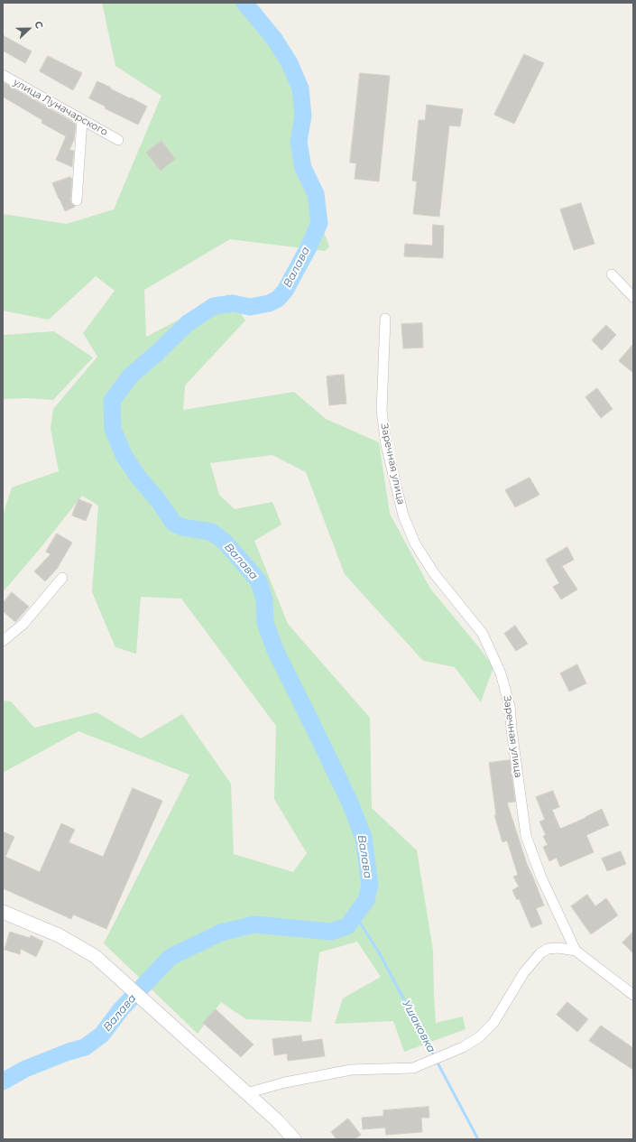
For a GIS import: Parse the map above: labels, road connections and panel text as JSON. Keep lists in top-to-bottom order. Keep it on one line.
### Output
{"streets":{"street":["улица Луначарского","Заречная улица"]},"water":["Валава","Ушаковка"],"north":"right"}
